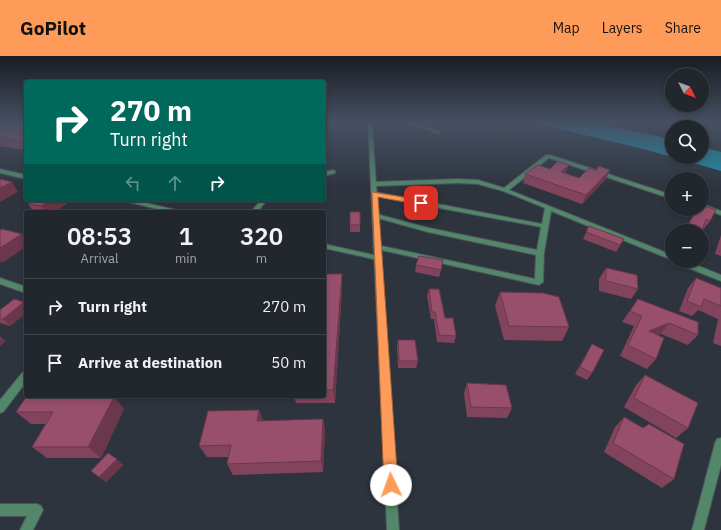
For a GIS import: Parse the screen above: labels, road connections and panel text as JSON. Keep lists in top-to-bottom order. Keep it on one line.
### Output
{"north":"bottom right","page":{"header":"GoPilot","nav":["Map","Layers","Share"],"map_buttons":["+","−"],"turn":["270 m","Turn right"],"eta":["08:53","Arrival","1","min","320","m"],"list":[{"name":"Turn right","value":"270 m"},{"name":"Arrive at destination","value":"50 m"}]}}
